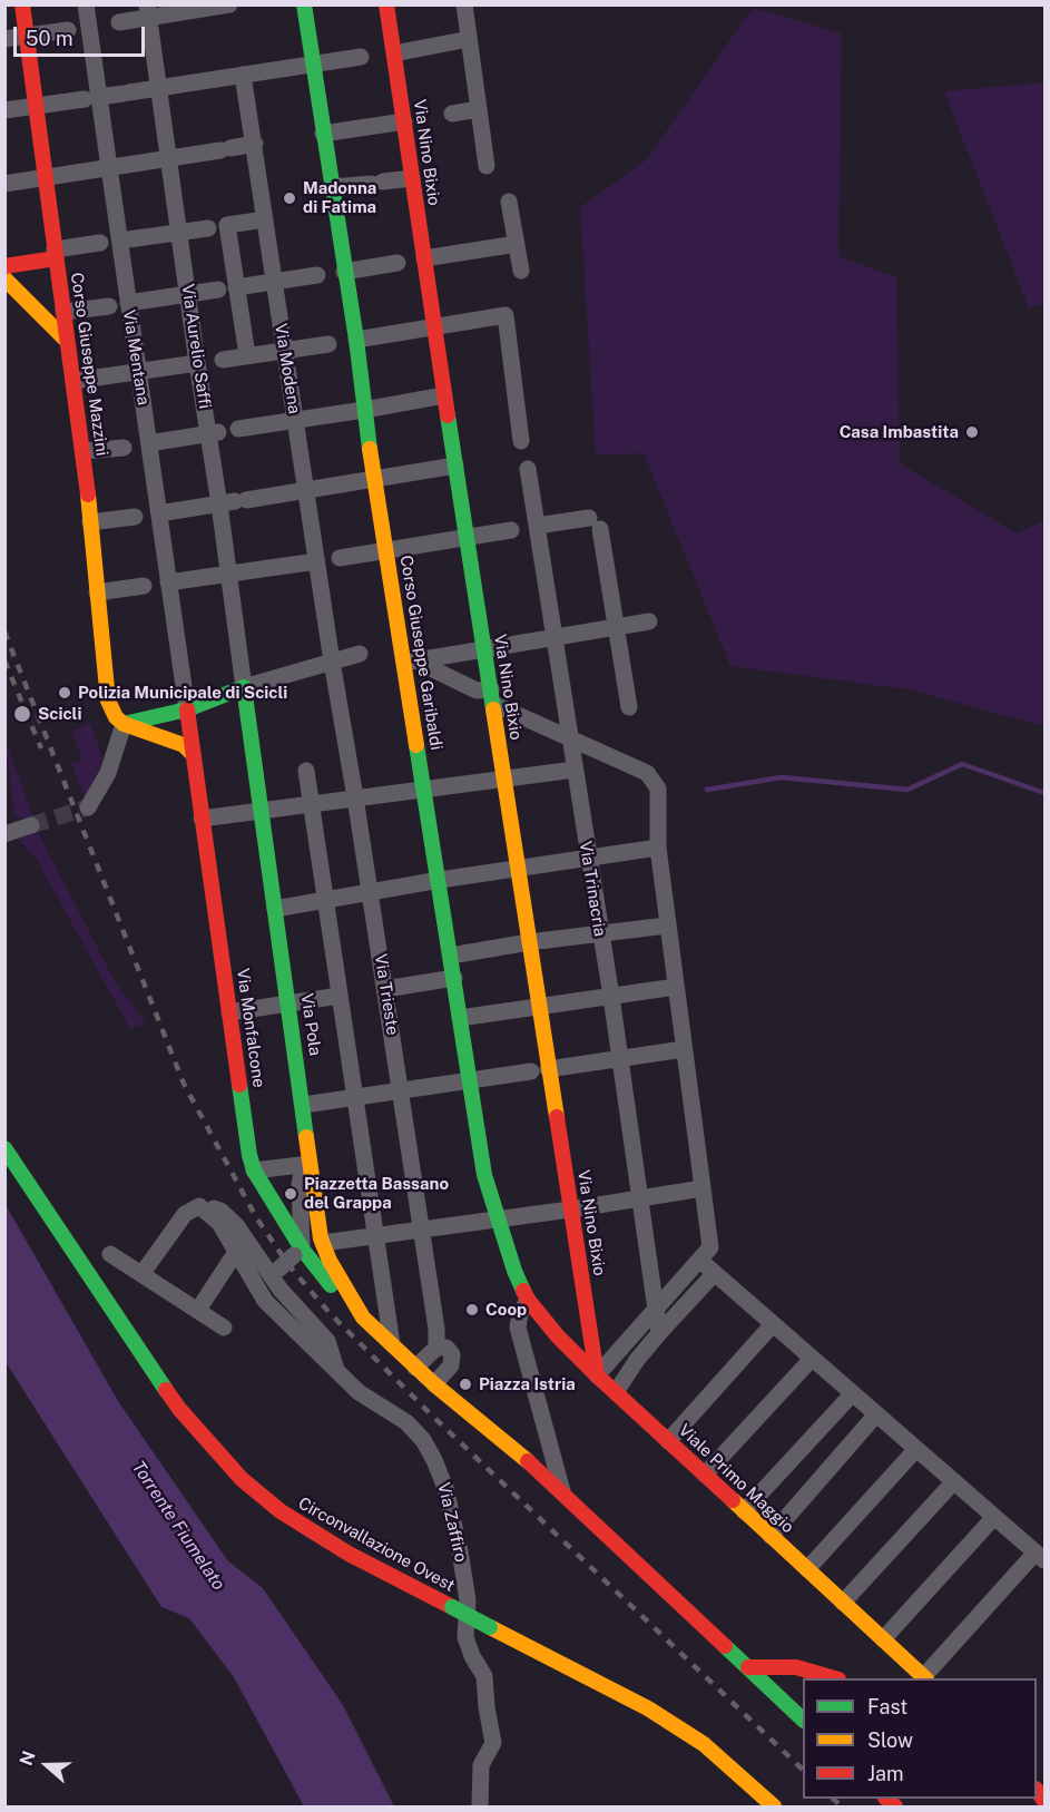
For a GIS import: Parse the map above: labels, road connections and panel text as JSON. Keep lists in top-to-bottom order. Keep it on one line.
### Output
{"streets":{"street":["Via Nino Bixio","Via Aurelio Saffi","Via Mentana","Corso Giuseppe Mazzini","Via Modena","Corso Giuseppe Garibaldi","Via Trinacria","Via Trieste","Via Pola","Via Monfalcone","Viale Primo Maggio","Via Zaffiro","Circonvallazione Ovest"]},"crossings":[["Via Nino Bixio","Viale Primo Maggio"],["Via Aurelio Saffi","Via Pola"],["Via Mentana","Via Monfalcone"],["Via Modena","Via Trieste"],["Corso Giuseppe Garibaldi","Viale Primo Maggio"],["Via Pola","Via Monfalcone"]],"water":["Torrente Fiumelato"],"places":["Madonna di Fatima","Casa Imbastita","Polizia Municipale di Scicli","Scicli","Piazzetta Bassano del Grappa","Coop","Piazza Istria"],"legend":["Fast","Slow","Jam"],"scale_bar":"50 m","north":"left"}
